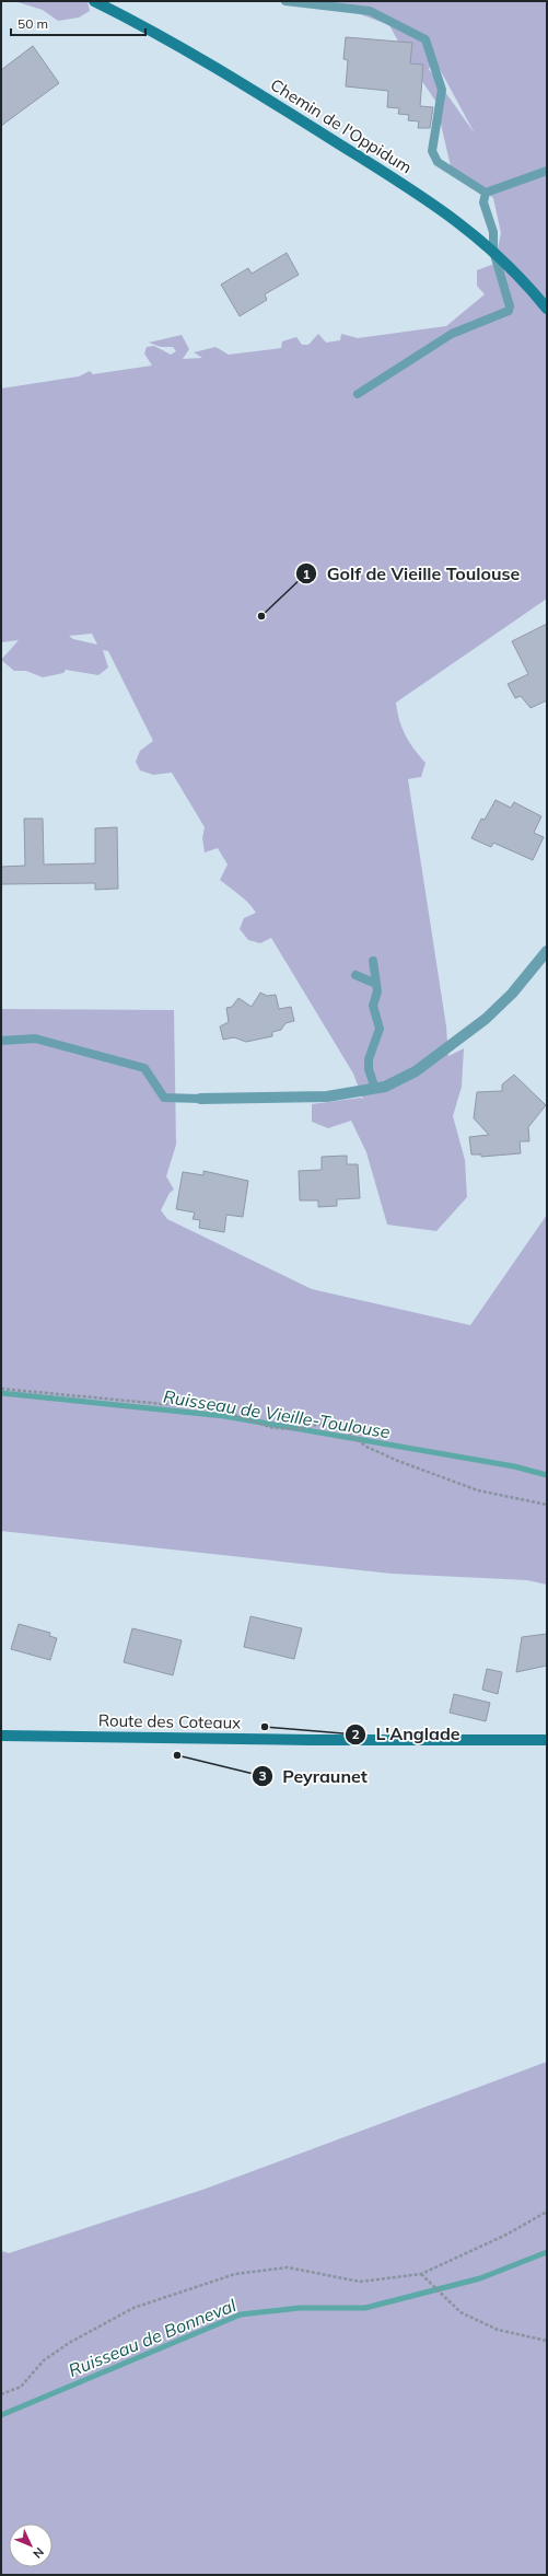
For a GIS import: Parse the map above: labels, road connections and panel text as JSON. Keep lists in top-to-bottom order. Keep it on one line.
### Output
{"streets":{"street":["Chemin de l'Oppidum","Route des Coteaux"]},"water":["Ruisseau de Vieille-Toulouse","Ruisseau de Bonneval"],"places":["Golf de Vieille Toulouse","L'Anglade","Peyraunet"],"scale_bar":"50 m","north":"bottom right"}
